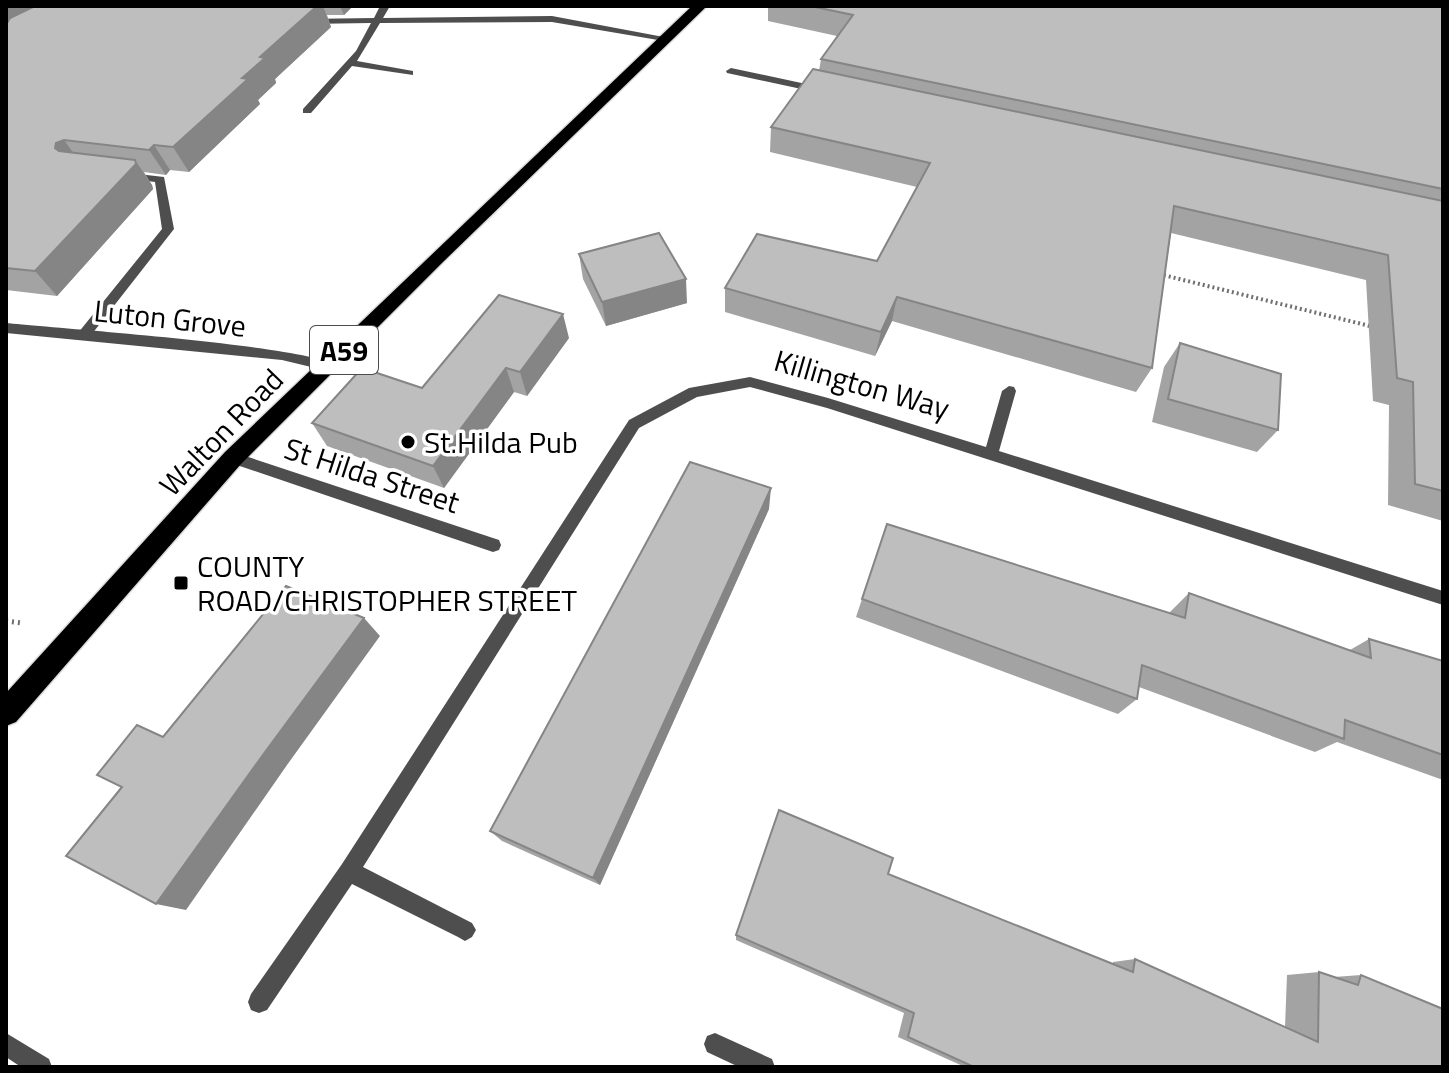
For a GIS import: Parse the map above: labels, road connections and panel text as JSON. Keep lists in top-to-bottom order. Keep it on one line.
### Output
{"streets":{"highway":["A59","Walton Road"],"street":["Luton Grove","Killington Way","St Hilda Street"]},"crossings":[["Luton Grove","Walton Road"],["Walton Road","St Hilda Street"]],"places":{"other":["St.Hilda Pub"],"transit":["COUNTY ROAD/CHRISTOPHER STREET"]}}
